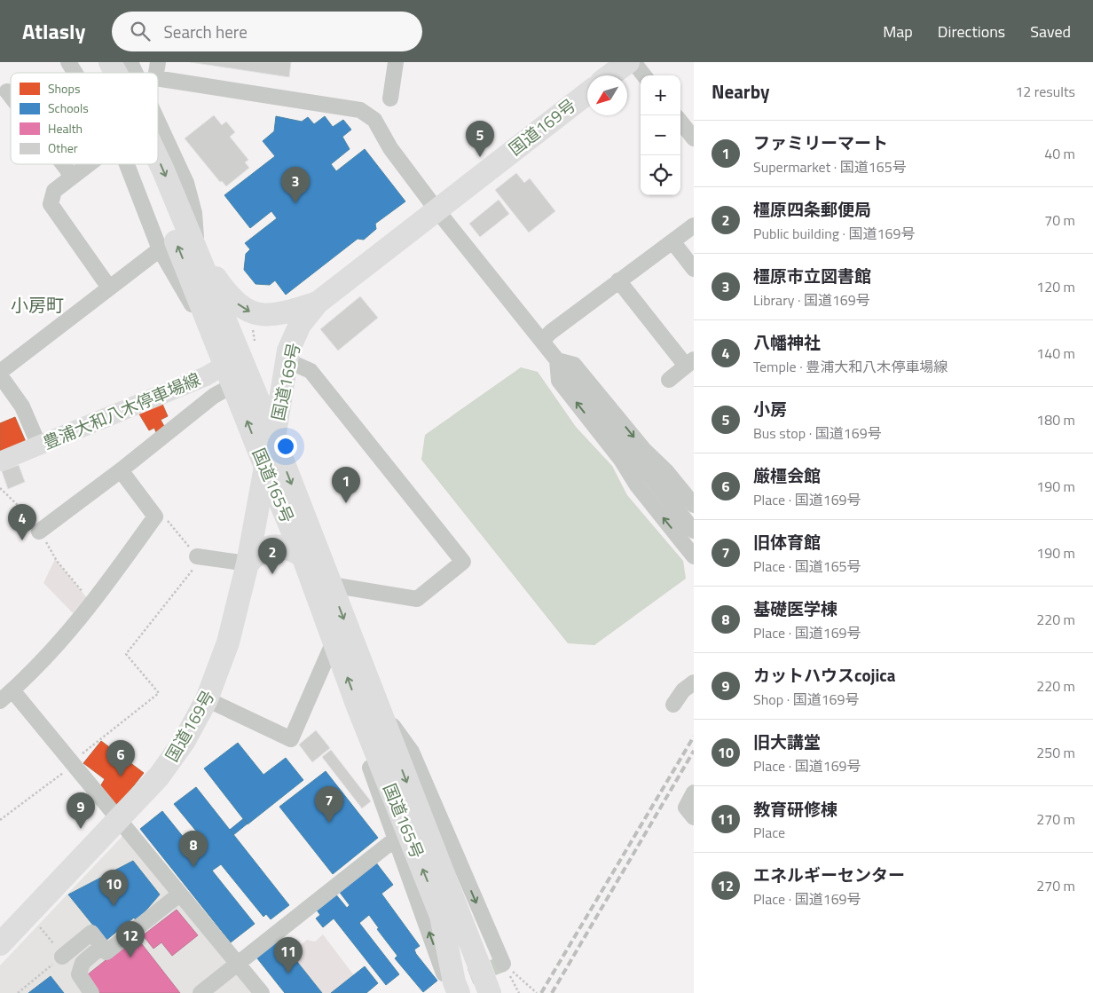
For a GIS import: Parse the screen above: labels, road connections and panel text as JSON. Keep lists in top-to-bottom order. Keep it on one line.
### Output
{"streets":{"highway":["国道169号","国道165号"],"main road":["豊浦大和八木停車場線"]},"crossings":[["国道169号","国道165号"],["豊浦大和八木停車場線","国道165号"]],"districts":["小房町"],"legend":["Shops","Schools","Health","Other"],"north":"bottom left","page":{"header":"Atlasly","search":"Search here","nav":["Map","Directions","Saved"],"heading":["Nearby","12 results"],"map_buttons":["+","−"],"list":[{"mark":"1","name":"ファミリーマート","note":"Supermarket · 国道165号","value":"40 m"},{"mark":"2","name":"橿原四条郵便局","note":"Public building · 国道169号","value":"70 m"},{"mark":"3","name":"橿原市立図書館","note":"Library · 国道169号","value":"120 m"},{"mark":"4","name":"八幡神社","note":"Temple · 豊浦大和八木停車場線","value":"140 m"},{"mark":"5","name":"小房","note":"Bus stop · 国道169号","value":"180 m"},{"mark":"6","name":"厳橿会館","note":"Place · 国道169号","value":"190 m"},{"mark":"7","name":"旧体育館","note":"Place · 国道165号","value":"190 m"},{"mark":"8","name":"基礎医学棟","note":"Place · 国道169号","value":"220 m"},{"mark":"9","name":"カットハウスcojica","note":"Shop · 国道169号","value":"220 m"},{"mark":"10","name":"旧大講堂","note":"Place · 国道169号","value":"250 m"},{"mark":"11","name":"教育研修棟","note":"Place","value":"270 m"},{"mark":"12","name":"エネルギーセンター","note":"Place · 国道169号","value":"270 m"}],"pins":["5","3","1","4","2","6","7","9","8","10","12","11"]}}
